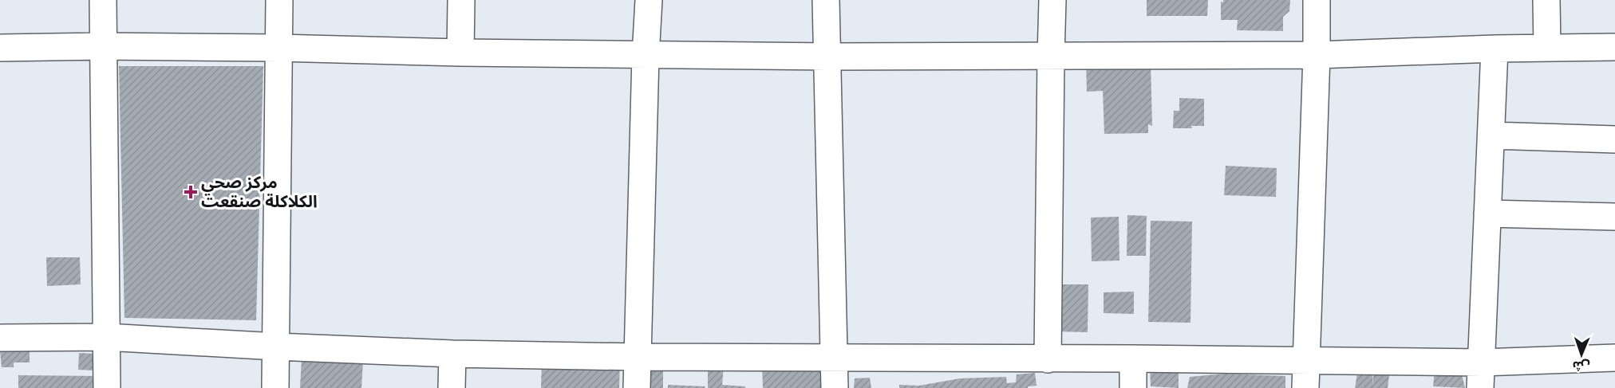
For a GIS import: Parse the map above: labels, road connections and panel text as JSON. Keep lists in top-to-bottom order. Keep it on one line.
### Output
{"places":{"health":["مركز صحي الكلاكلة صنقعت"]},"north":"bottom"}
